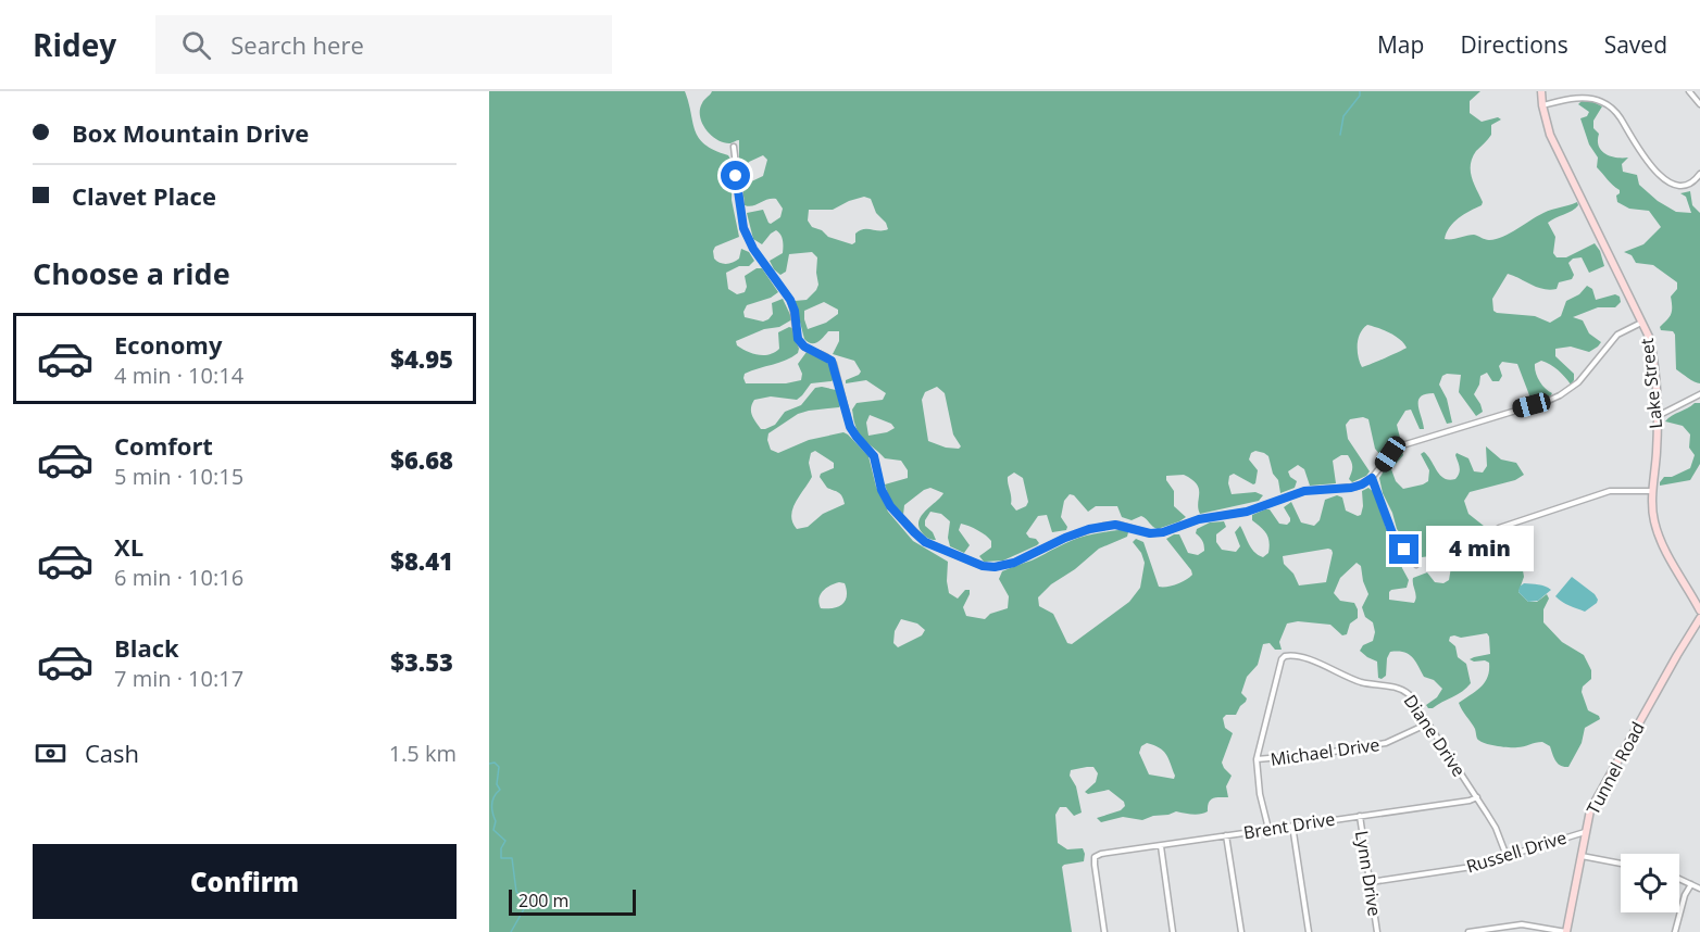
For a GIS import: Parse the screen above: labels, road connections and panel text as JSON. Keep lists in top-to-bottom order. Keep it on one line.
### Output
{"streets":{"main road":["Lake Street","Tunnel Road"],"street":["Diane Drive","Michael Drive","Brent Drive","Russell Drive","Lynn Drive"]},"crossings":[["Diane Drive","Michael Drive"],["Diane Drive","Brent Drive"],["Diane Drive","Russell Drive"],["Tunnel Road","Russell Drive"],["Brent Drive","Lynn Drive"],["Russell Drive","Lynn Drive"]],"scale_bar":"200 m","page":{"header":"Ridey","search":"Search here","nav":["Map","Directions","Saved"],"banner":["Box Mountain Drive","Clavet Place"],"heading":"Choose a ride","list":[{"name":"Economy","note":"4 min · 10:14","value":"$4.95"},{"name":"Comfort","note":"5 min · 10:15","value":"$6.68"},{"name":"XL","note":"6 min · 10:16","value":"$8.41"},{"name":"Black","note":"7 min · 10:17","value":"$3.53"}],"bubble":"4 min","pay":["Cash","1.5 km"],"buttons":"Confirm","scale":"200 m"}}
